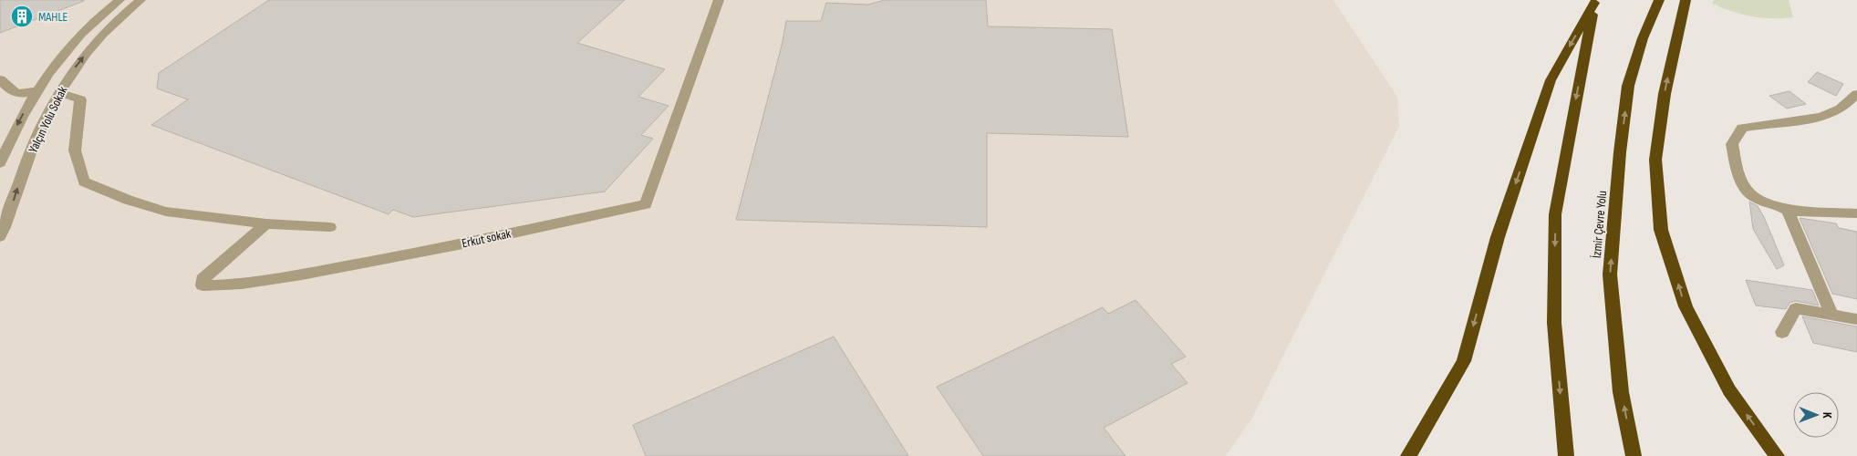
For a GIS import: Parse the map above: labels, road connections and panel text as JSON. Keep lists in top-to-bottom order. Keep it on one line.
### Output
{"streets":{"highway":["İzmir Çevre Yolu"],"street":["Yalçın Yolu Sokak","Erkut sokak"]},"places":{"building":["MAHLE"]},"north":"right"}
